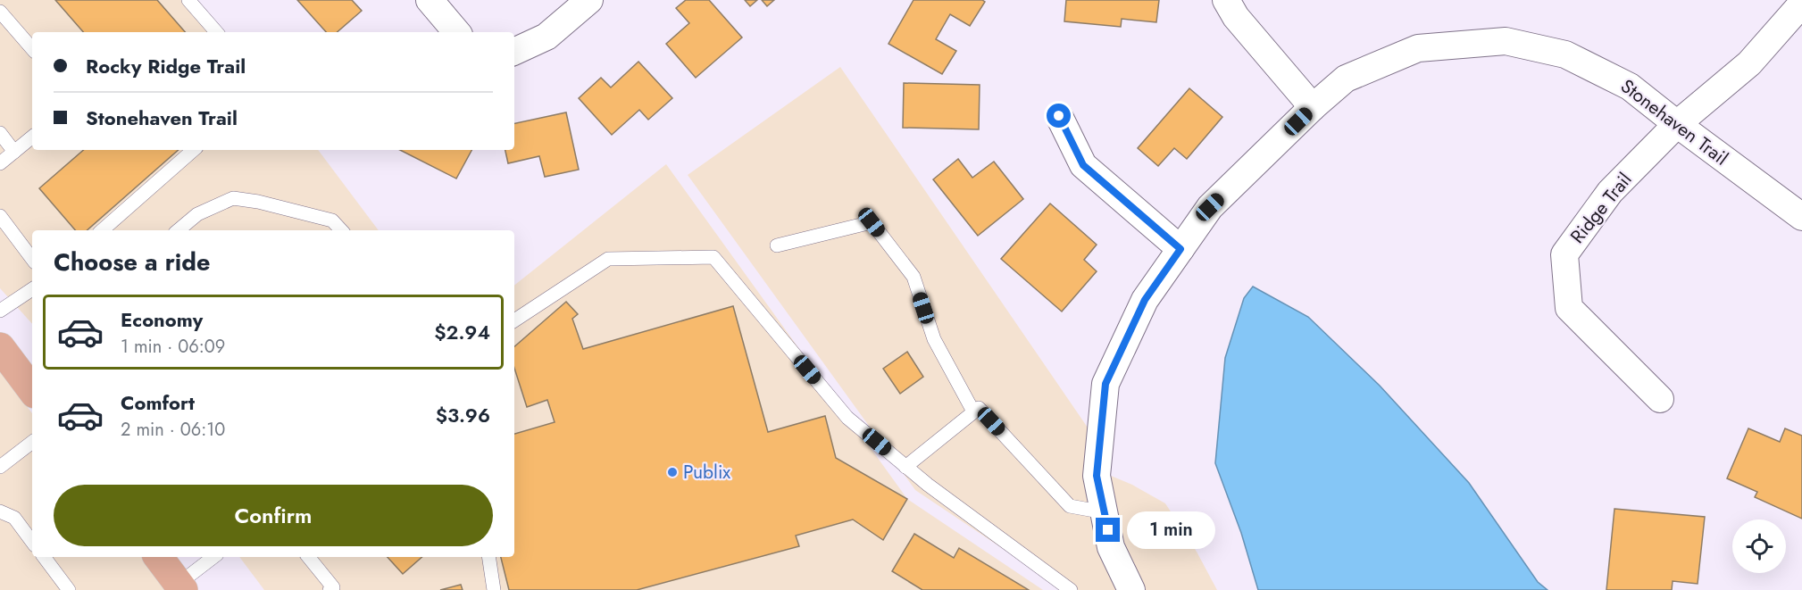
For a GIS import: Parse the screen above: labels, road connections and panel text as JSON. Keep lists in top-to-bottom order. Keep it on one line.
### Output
{"streets":{"street":["Stonehaven Trail","Ridge Trail"]},"crossings":[["Stonehaven Trail","Ridge Trail"]],"places":["Publix"],"page":{"banner":["Rocky Ridge Trail","Stonehaven Trail"],"heading":"Choose a ride","list":[{"name":"Economy","note":"1 min · 06:09","value":"$2.94"},{"name":"Comfort","note":"2 min · 06:10","value":"$3.96"}],"buttons":"Confirm","bubble":"1 min"}}
